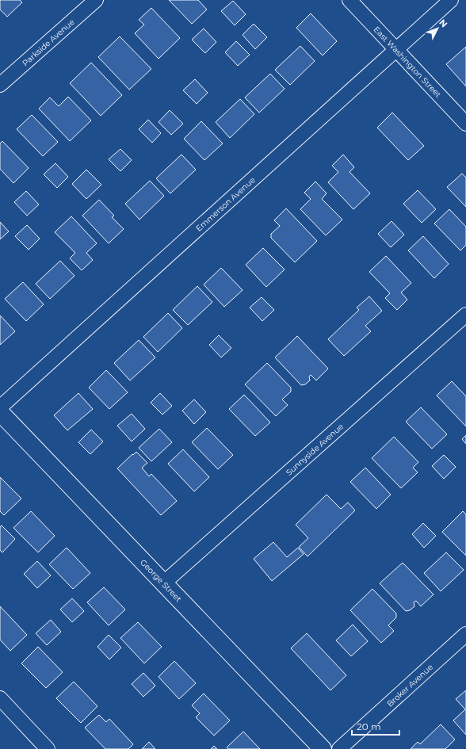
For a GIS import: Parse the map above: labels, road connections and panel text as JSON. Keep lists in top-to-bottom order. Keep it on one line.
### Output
{"streets":{"street":["Parkside Avenue","East Washington Street","Emmerson Avenue","Sunnyside Avenue","George Street","Broker Avenue"]},"crossings":[["East Washington Street","Emmerson Avenue"],["Sunnyside Avenue","George Street"]],"scale_bar":"20 m","north":"top right"}
